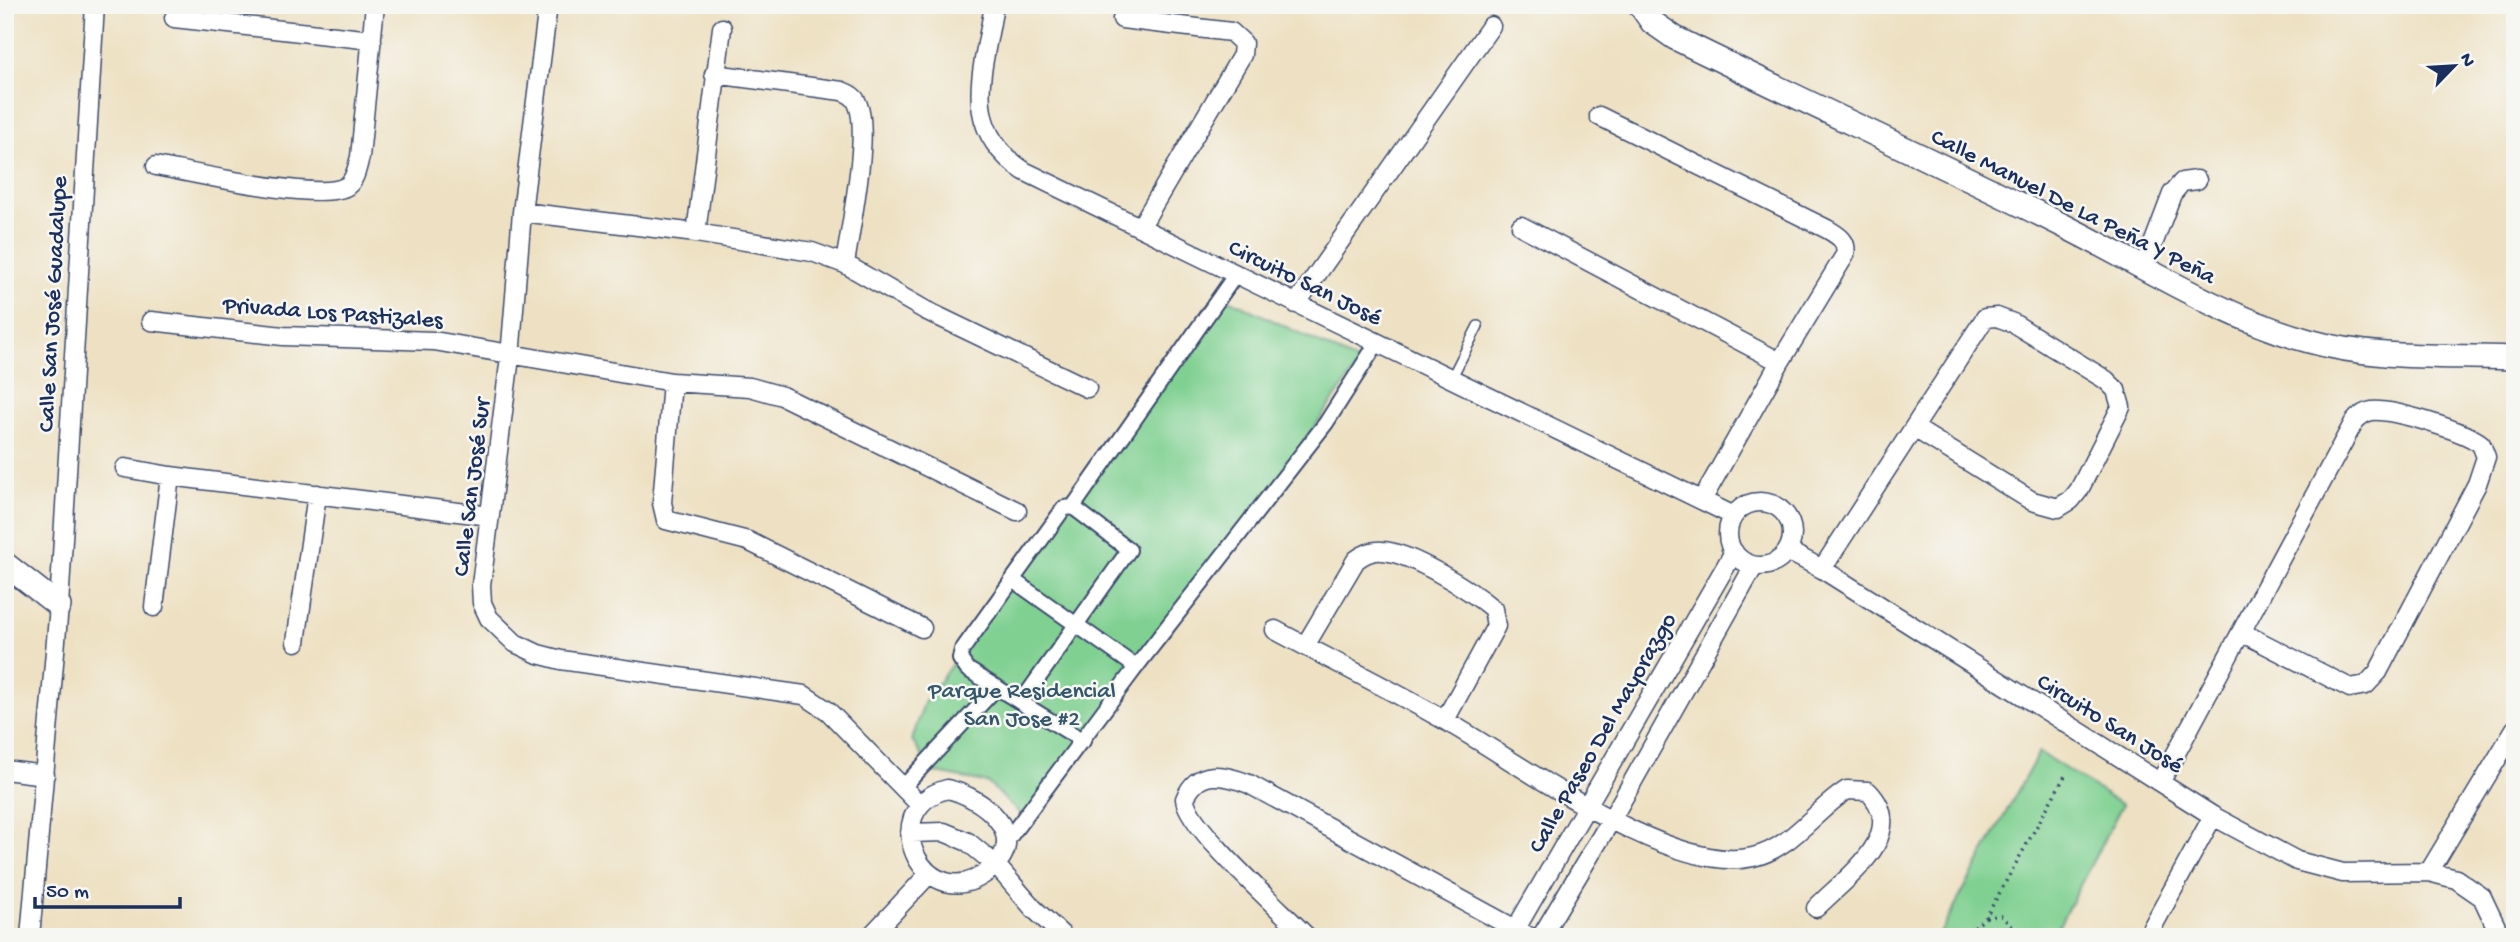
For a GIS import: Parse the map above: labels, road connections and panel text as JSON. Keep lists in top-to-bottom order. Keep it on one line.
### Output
{"streets":{"street":["Calle Manuel De La Peña Y Peña","Circuito San José","Calle San José Guadalupe","Privada Los Pastizales","Calle San José Sur","Calle Paseo Del Mayorazgo"]},"crossings":[["Circuito San José","Calle Paseo Del Mayorazgo"],["Privada Los Pastizales","Calle San José Sur"]],"parks":["Parque Residencial San Jose #2"],"scale_bar":"50 m","north":"top right"}
